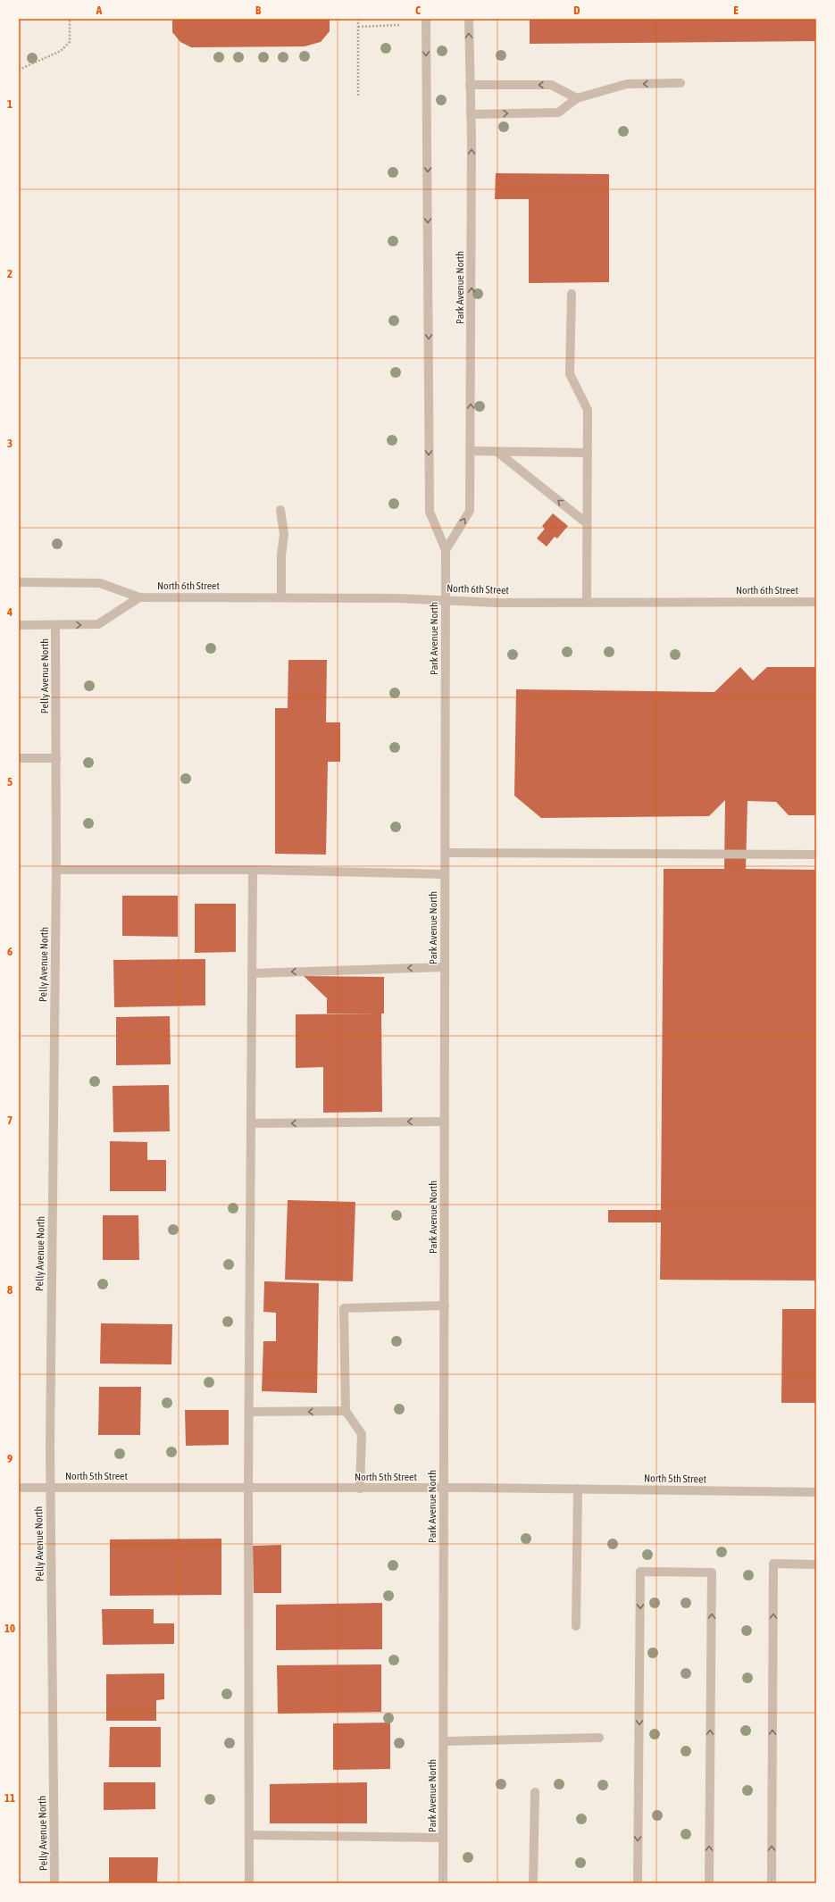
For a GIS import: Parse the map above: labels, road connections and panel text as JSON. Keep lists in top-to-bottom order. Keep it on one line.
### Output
{"streets":{"street":["Park Avenue North","North 6th Street","Pelly Avenue North","North 5th Street"]},"crossings":[["Park Avenue North","North 6th Street"],["Park Avenue North","North 5th Street"],["Pelly Avenue North","North 5th Street"]],"grid":{"columns":["A","B","C","D","E"],"rows":["1","2","3","4","5","6","7","8","9","10","11"]}}
